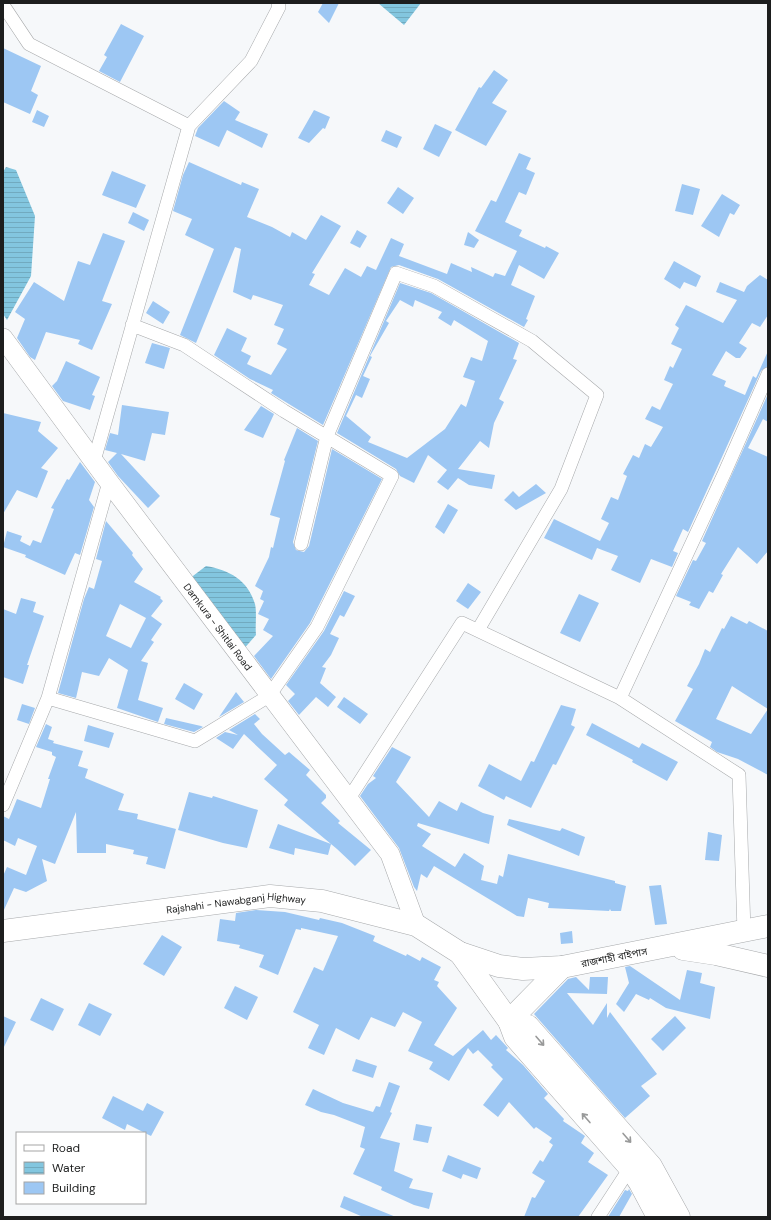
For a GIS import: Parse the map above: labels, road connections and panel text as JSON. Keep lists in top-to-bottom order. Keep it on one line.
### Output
{"streets":{"highway":["Rajshahi - Nawabganj Highway","রাজশাহী বাইপাস"],"street":["Damkura - Shitlai Road"]},"crossings":[["Damkura - Shitlai Road","Rajshahi - Nawabganj Highway"],["Rajshahi - Nawabganj Highway","রাজশাহী বাইপাস"]],"legend":["Road","Water","Building"]}
